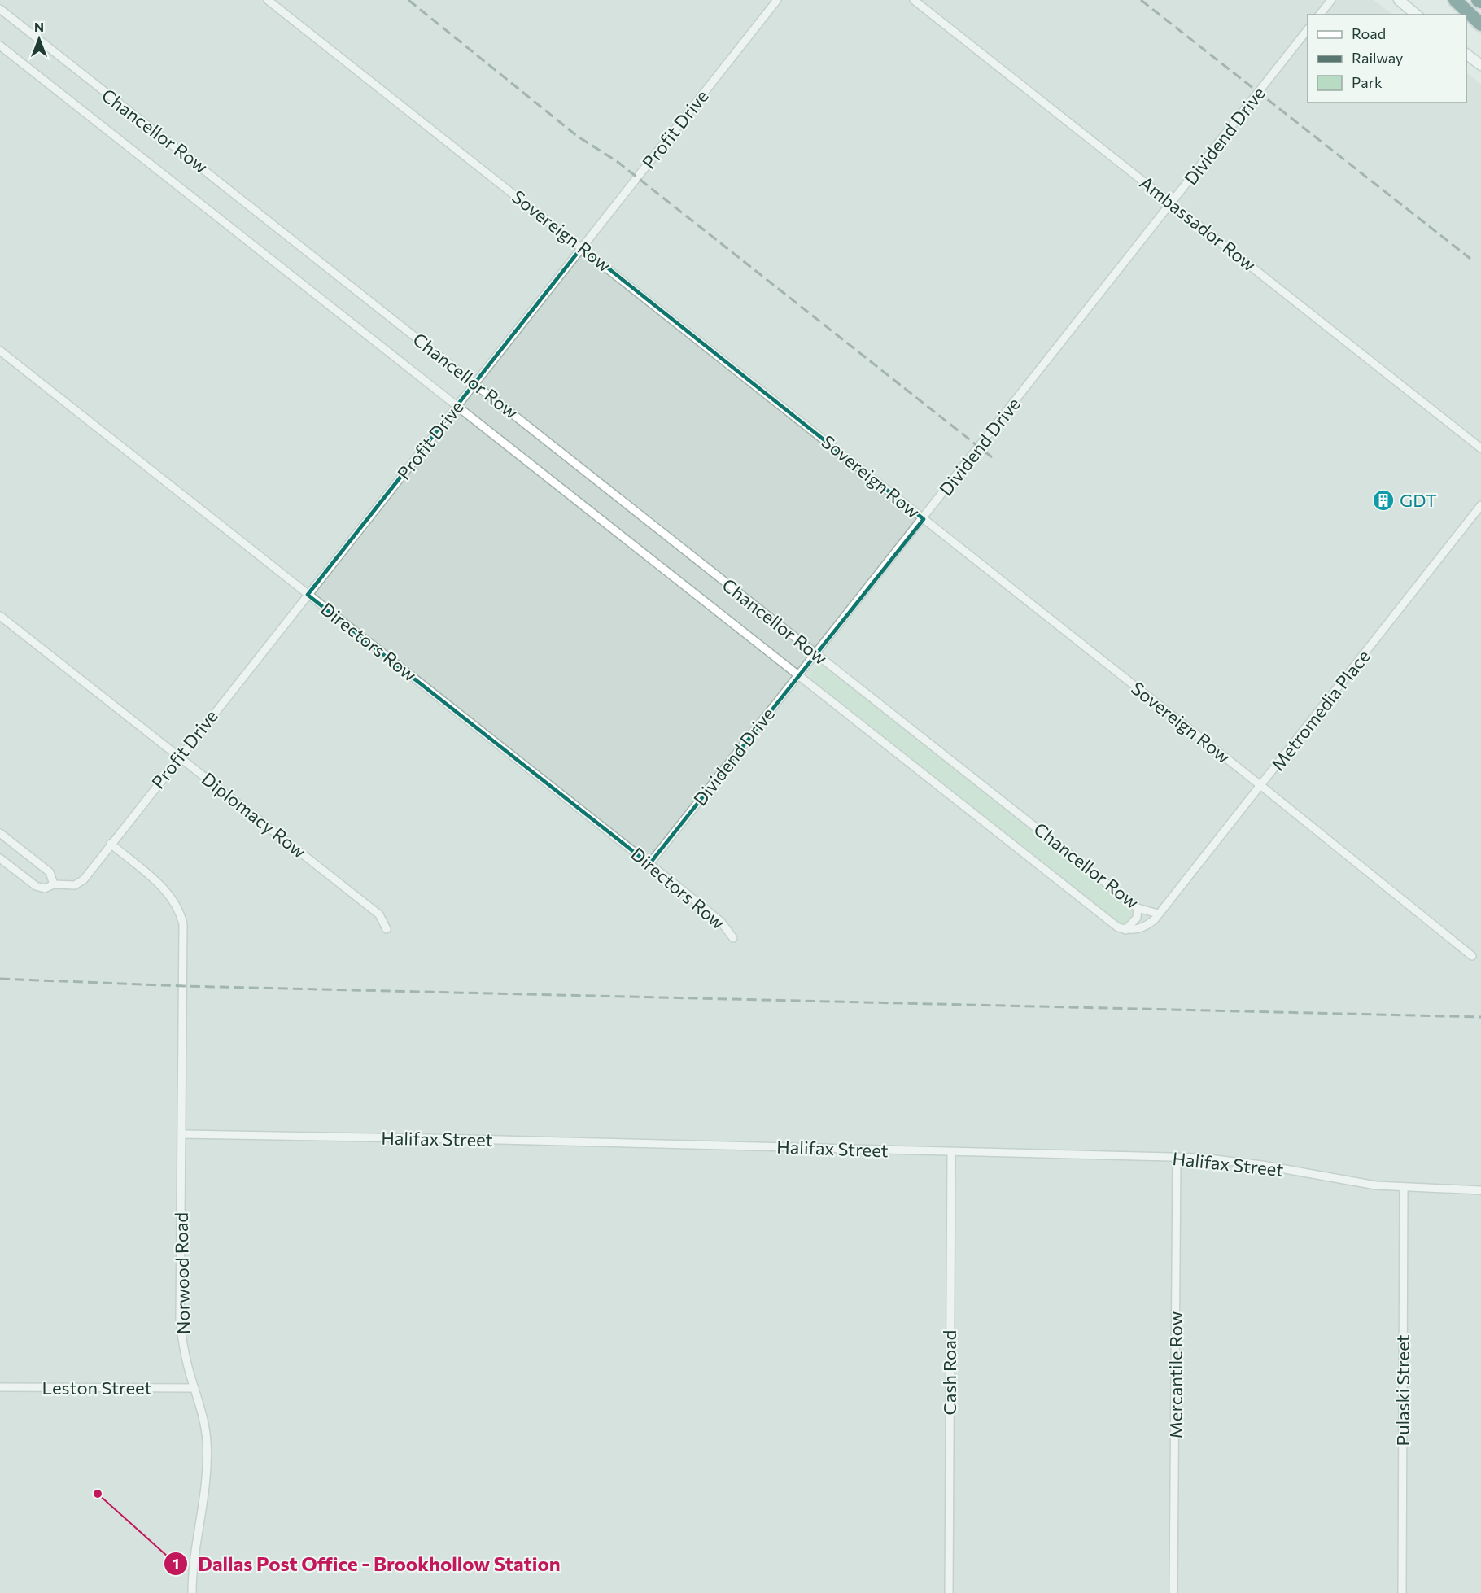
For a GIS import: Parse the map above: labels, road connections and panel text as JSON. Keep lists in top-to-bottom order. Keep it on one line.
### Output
{"streets":{"street":["Profit Drive","Chancellor Row","Dividend Drive","Ambassador Row","Sovereign Row","Directors Row","Metromedia Place","Diplomacy Row","Halifax Street","Norwood Road","Cash Road","Mercantile Row","Leston Street","Pulaski Street"]},"crossings":[["Profit Drive","Chancellor Row"],["Profit Drive","Sovereign Row"],["Profit Drive","Directors Row"],["Profit Drive","Diplomacy Row"],["Profit Drive","Norwood Road"],["Chancellor Row","Dividend Drive"],["Chancellor Row","Metromedia Place"],["Dividend Drive","Ambassador Row"],["Dividend Drive","Sovereign Row"],["Dividend Drive","Directors Row"],["Sovereign Row","Metromedia Place"],["Halifax Street","Norwood Road"],["Halifax Street","Cash Road"],["Halifax Street","Mercantile Row"],["Halifax Street","Pulaski Street"],["Norwood Road","Leston Street"]],"places":{"building":["GDT"],"other":["Dallas Post Office - Brookhollow Station"]},"legend":["Road","Railway","Park"],"north":"top"}
